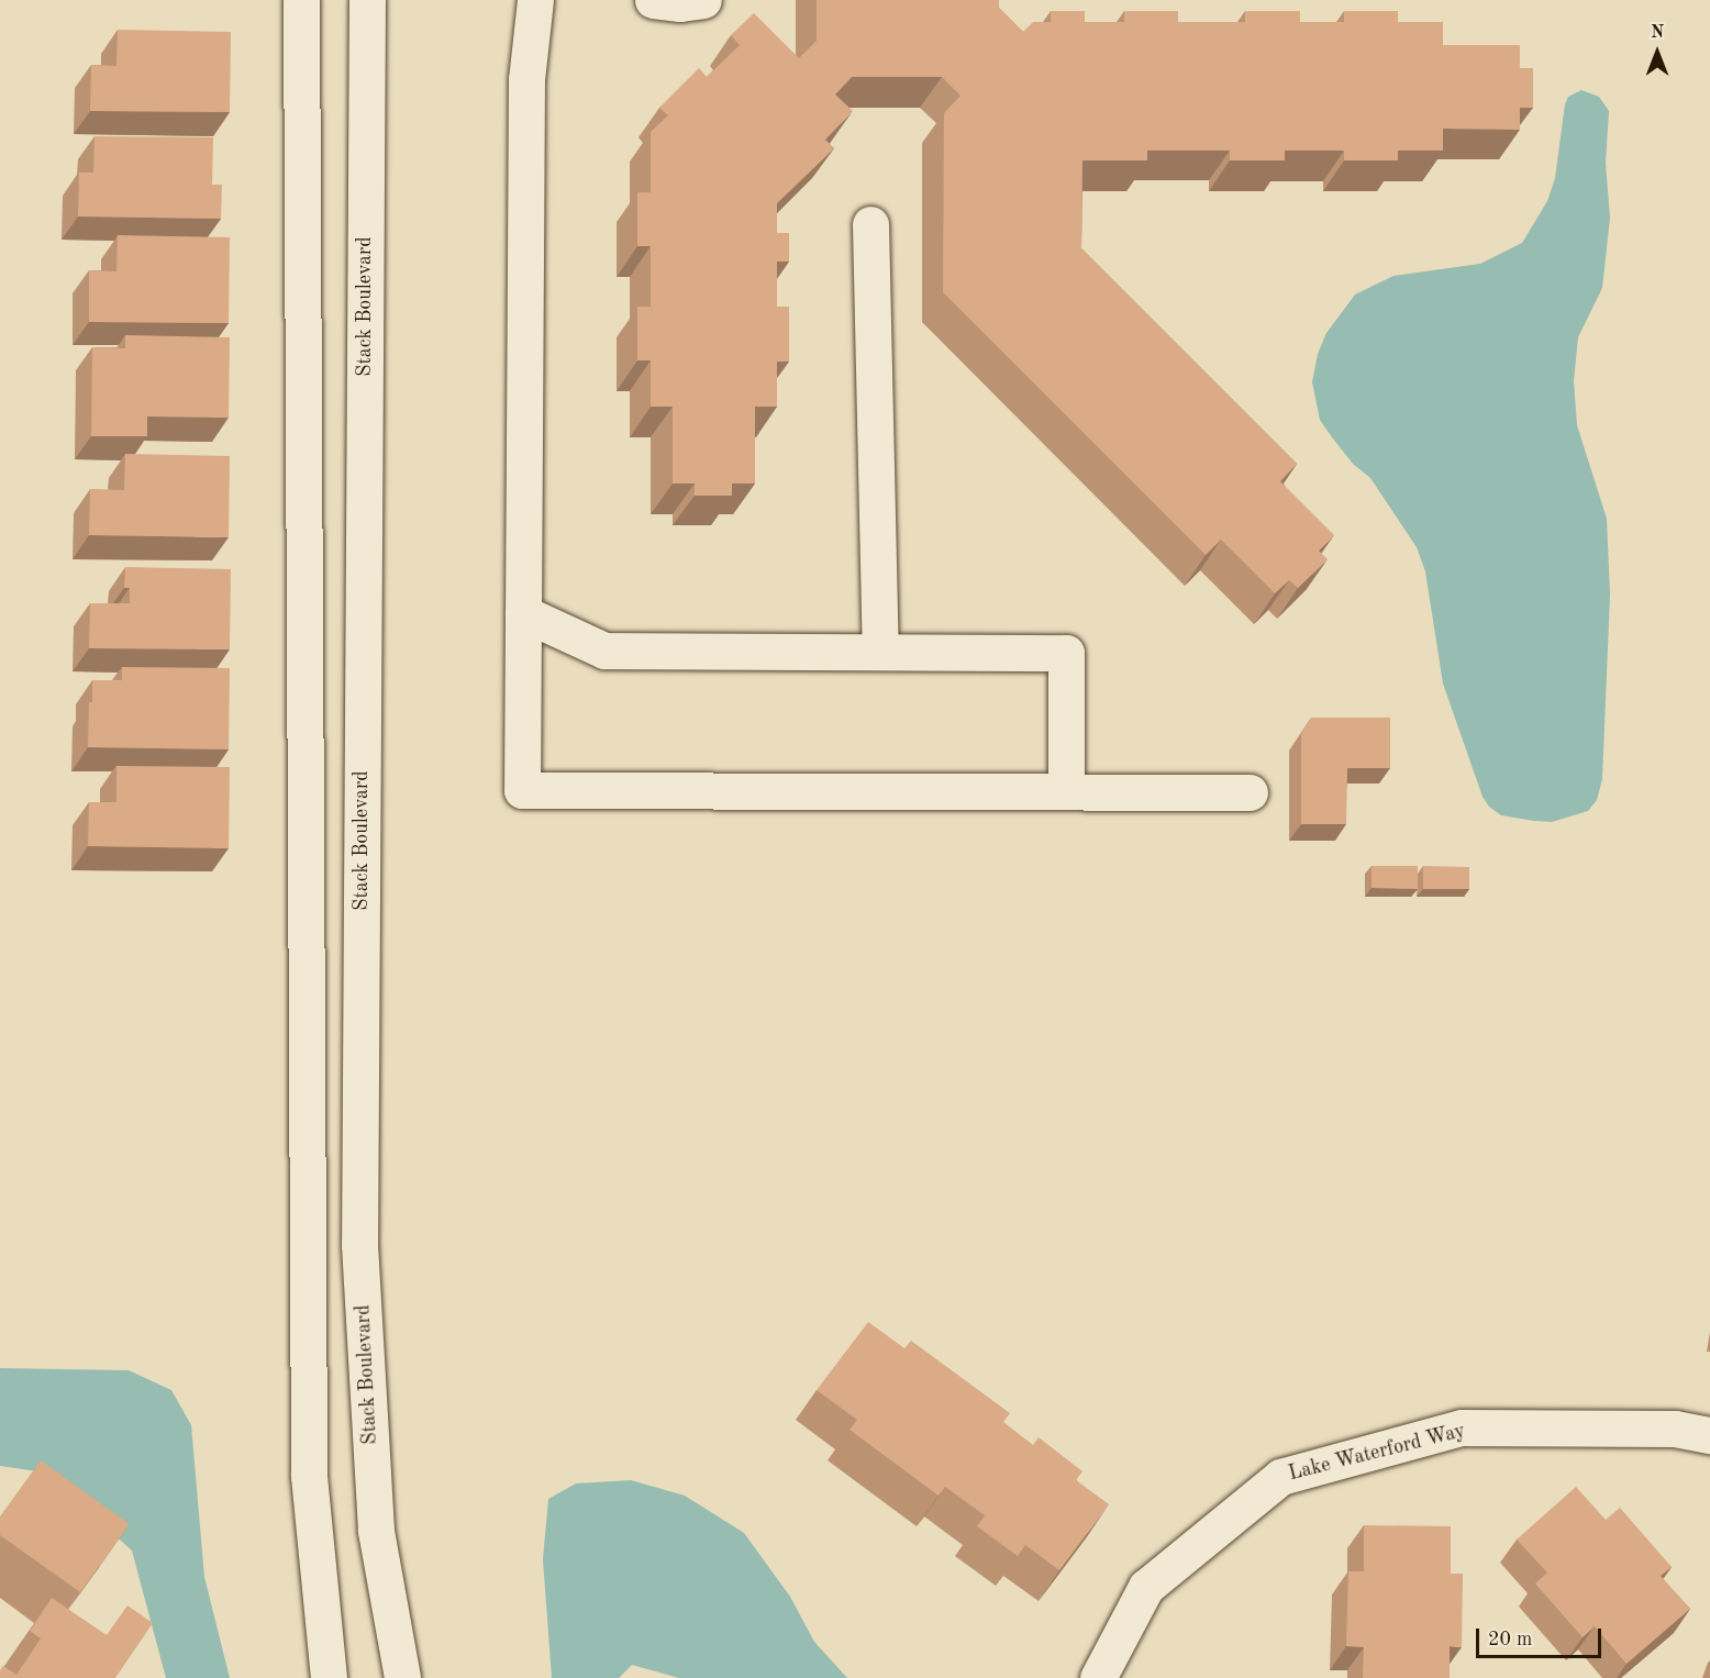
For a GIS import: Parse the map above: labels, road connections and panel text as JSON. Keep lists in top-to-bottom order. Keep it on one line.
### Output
{"streets":{"street":["Stack Boulevard","Lake Waterford Way"]},"scale_bar":"20 m","north":"top"}
